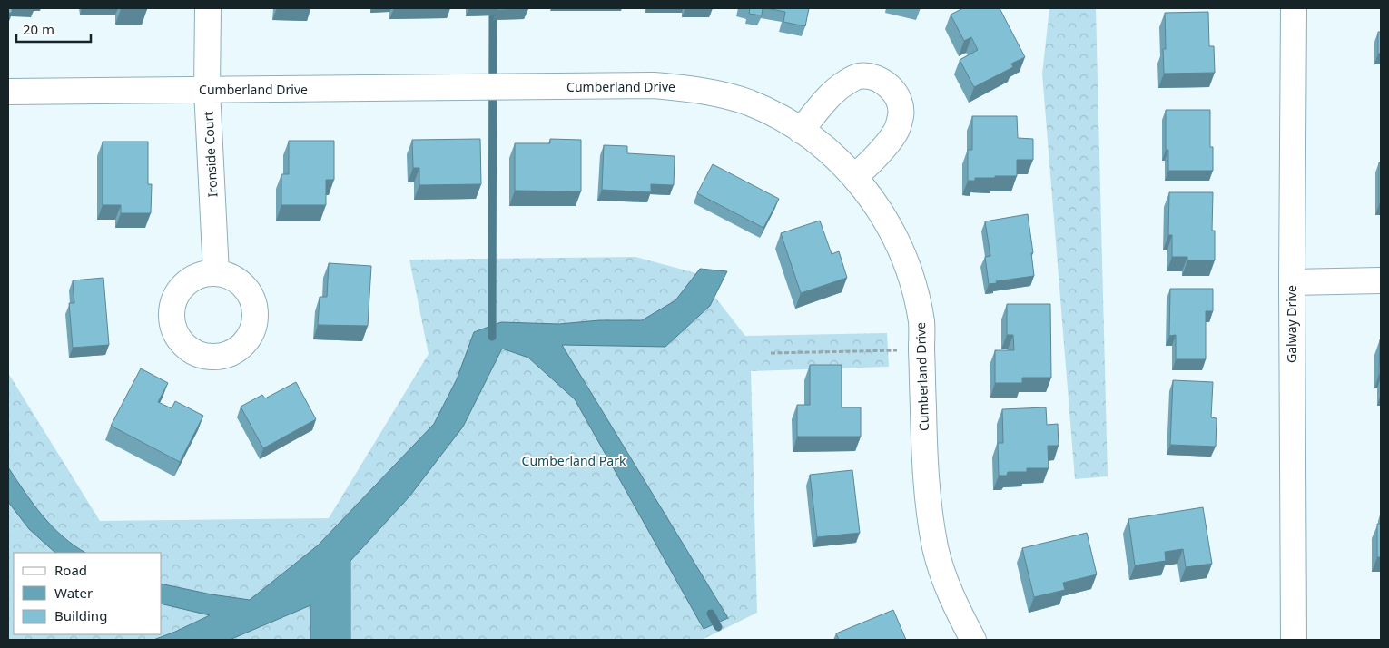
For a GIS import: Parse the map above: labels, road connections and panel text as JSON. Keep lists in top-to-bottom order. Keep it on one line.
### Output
{"streets":{"street":["Cumberland Drive","Ironside Court","Galway Drive"]},"crossings":[["Cumberland Drive","Ironside Court"]],"parks":["Cumberland Park"],"legend":["Road","Water","Building"],"scale_bar":"20 m"}
